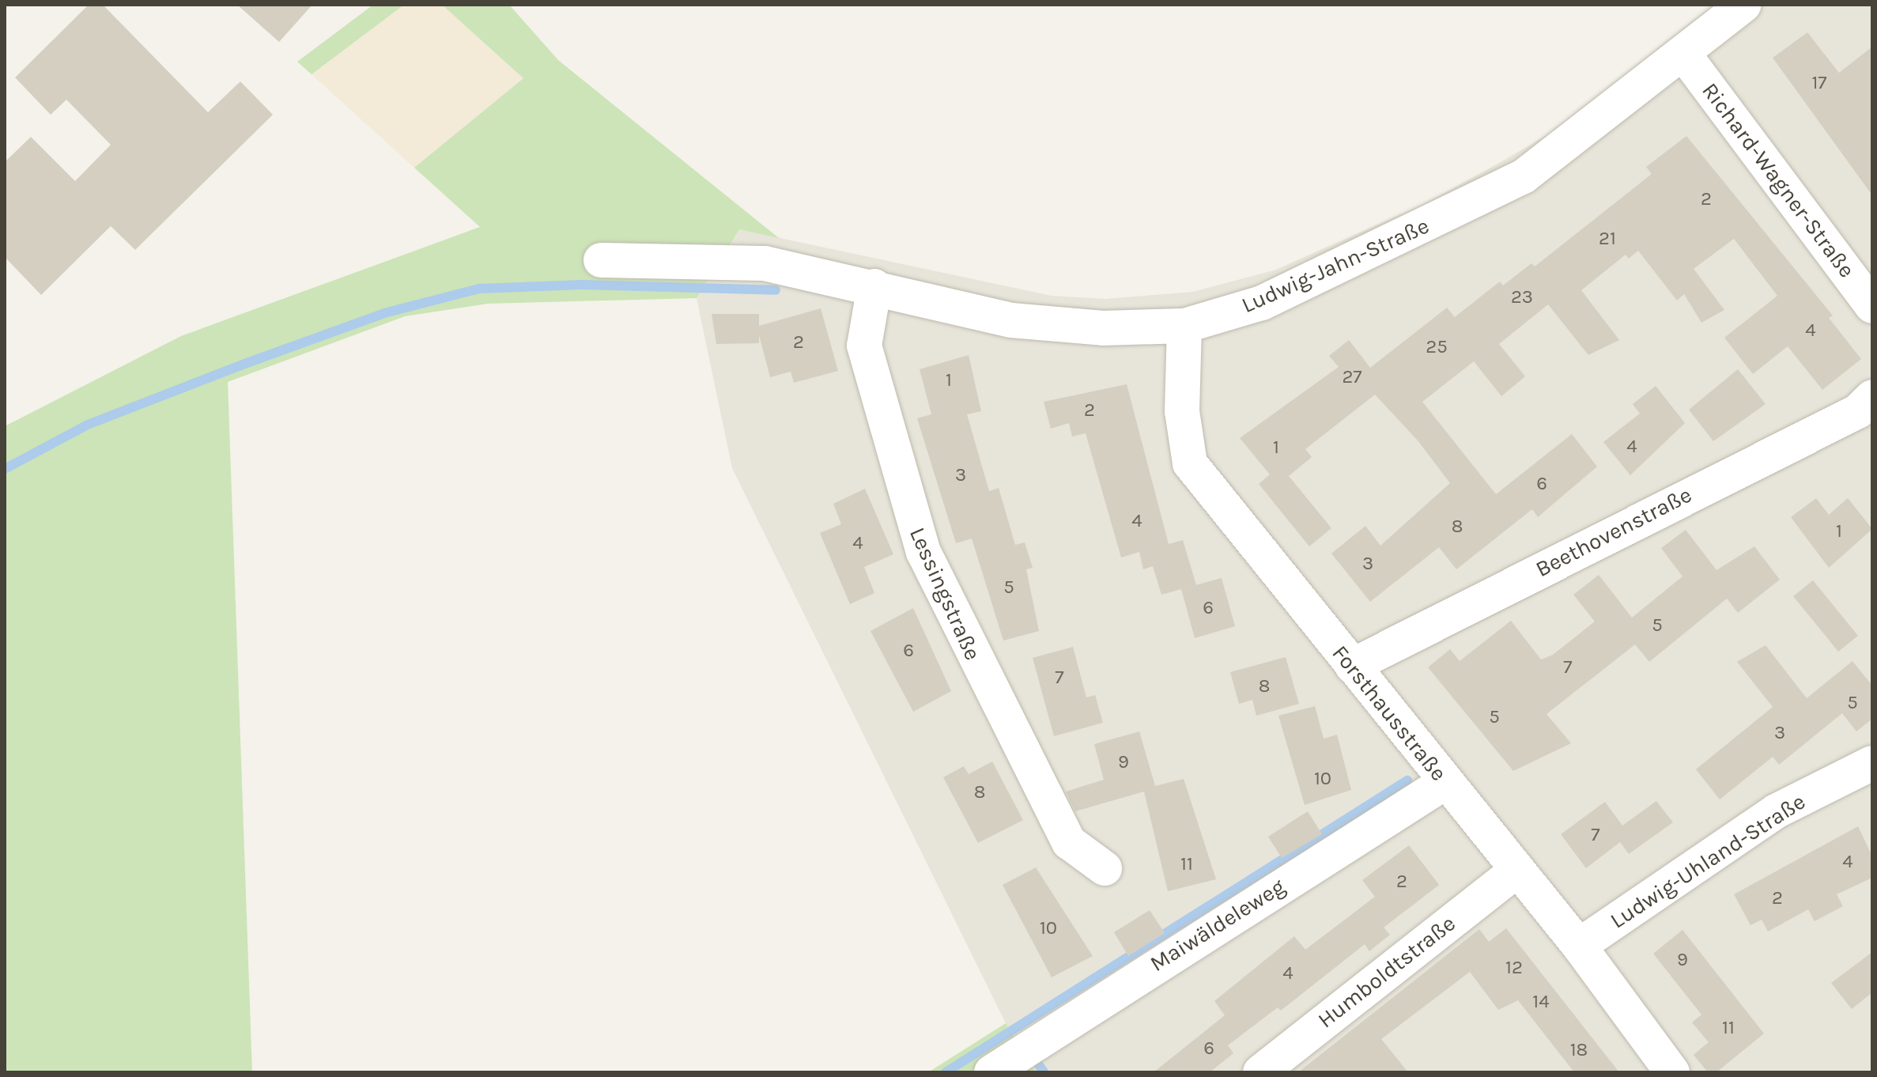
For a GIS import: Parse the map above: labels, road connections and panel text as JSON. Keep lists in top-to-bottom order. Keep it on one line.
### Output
{"streets":{"street":["Richard-Wagner-Straße","Ludwig-Jahn-Straße","Beethovenstraße","Lessingstraße","Forsthausstraße","Ludwig-Uhland-Straße","Maiwäldeleweg","Humboldtstraße"]},"crossings":[["Richard-Wagner-Straße","Ludwig-Jahn-Straße"],["Ludwig-Jahn-Straße","Lessingstraße"],["Ludwig-Jahn-Straße","Forsthausstraße"],["Beethovenstraße","Forsthausstraße"],["Forsthausstraße","Ludwig-Uhland-Straße"],["Forsthausstraße","Maiwäldeleweg"],["Forsthausstraße","Humboldtstraße"]],"house_numbers":["17","2","21","23","4","2","25","27","1","2","4","1","3","6","4","8","1","4","3","5","6","5","6","7","7","8","5","5","3","9","10","8","7","4","11","2","2","10","9","12","4","14","11","6","18"]}
